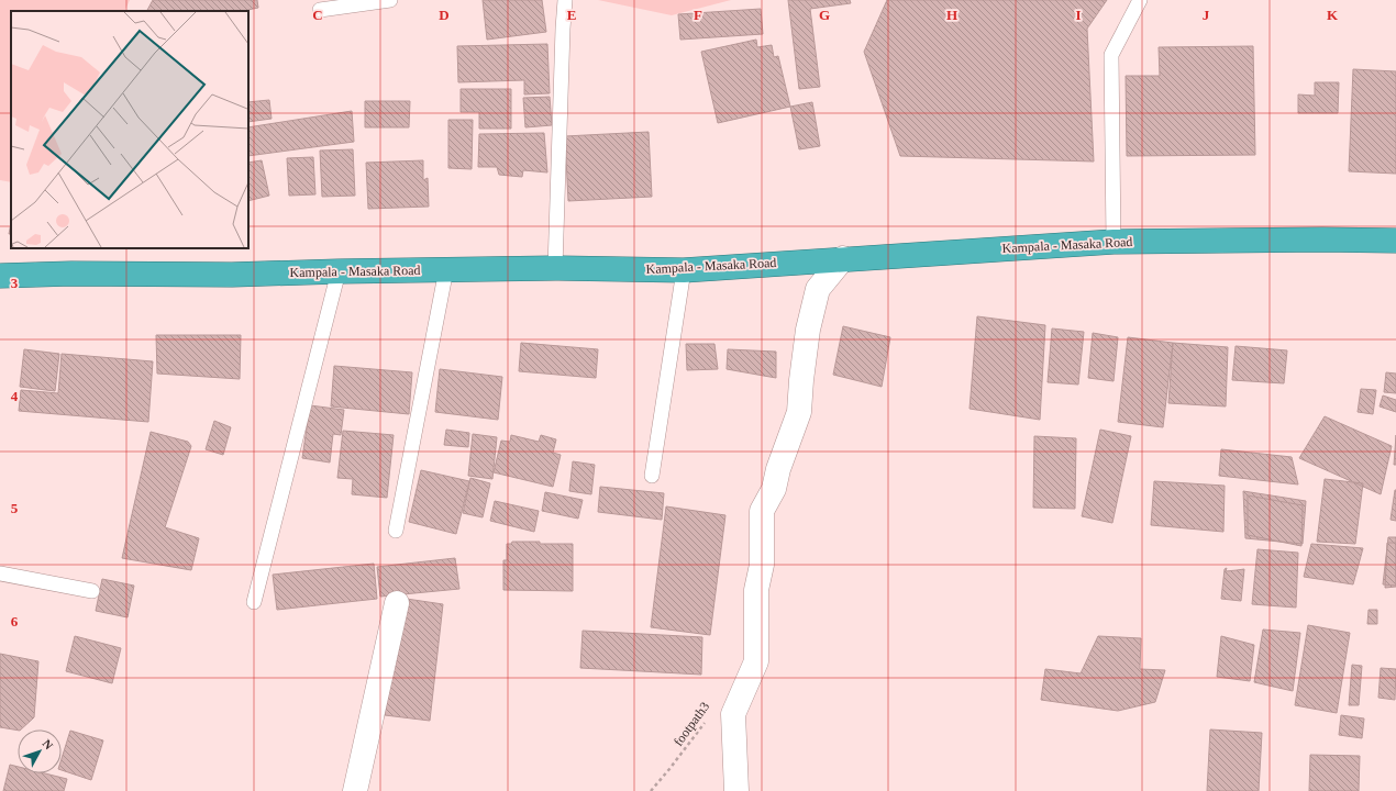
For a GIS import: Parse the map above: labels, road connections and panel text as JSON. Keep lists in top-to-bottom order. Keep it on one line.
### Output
{"streets":{"highway":["Kampala - Masaka Road"],"path":["footpath3"]},"north":"top right","grid":{"columns":["C","D","E","F","G","H","I","J","K"],"rows":["3","4","5","6"]}}
